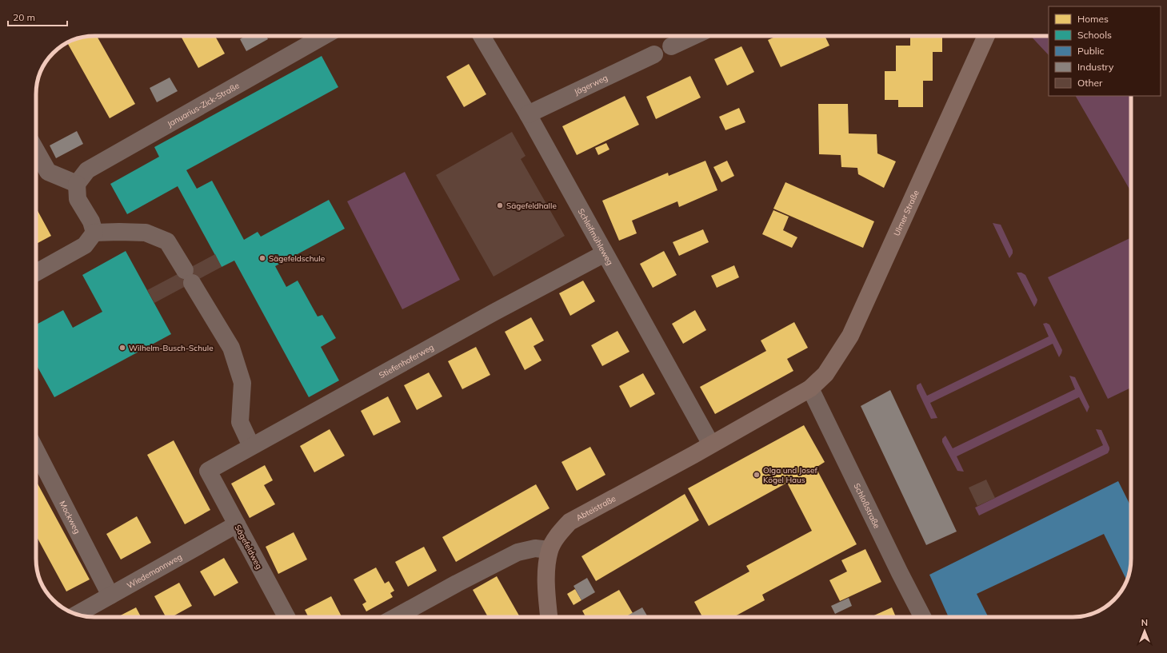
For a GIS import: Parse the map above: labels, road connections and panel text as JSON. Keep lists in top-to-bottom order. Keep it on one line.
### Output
{"streets":{"main road":["Ulmer Straße","Abteistraße"],"street":["Jägerweg","Januarius-Zick-Straße","Schleifmühleweg","Stiefenhoferweg","Schloßstraße","Mockweg","Sägefeldweg","Wiedemannweg"]},"crossings":[["Jägerweg","Schleifmühleweg"],["Ulmer Straße","Schloßstraße"],["Ulmer Straße","Abteistraße"],["Schleifmühleweg","Stiefenhoferweg"],["Schleifmühleweg","Abteistraße"],["Stiefenhoferweg","Sägefeldweg"],["Schloßstraße","Abteistraße"],["Mockweg","Wiedemannweg"],["Sägefeldweg","Wiedemannweg"]],"places":["Sägefeldhalle","Sägefeldschule","Wilhelm-Busch-Schule","Olga und Josef Kögel Haus"],"legend":["Homes","Schools","Public","Industry","Other"],"scale_bar":"20 m","north":"top"}
